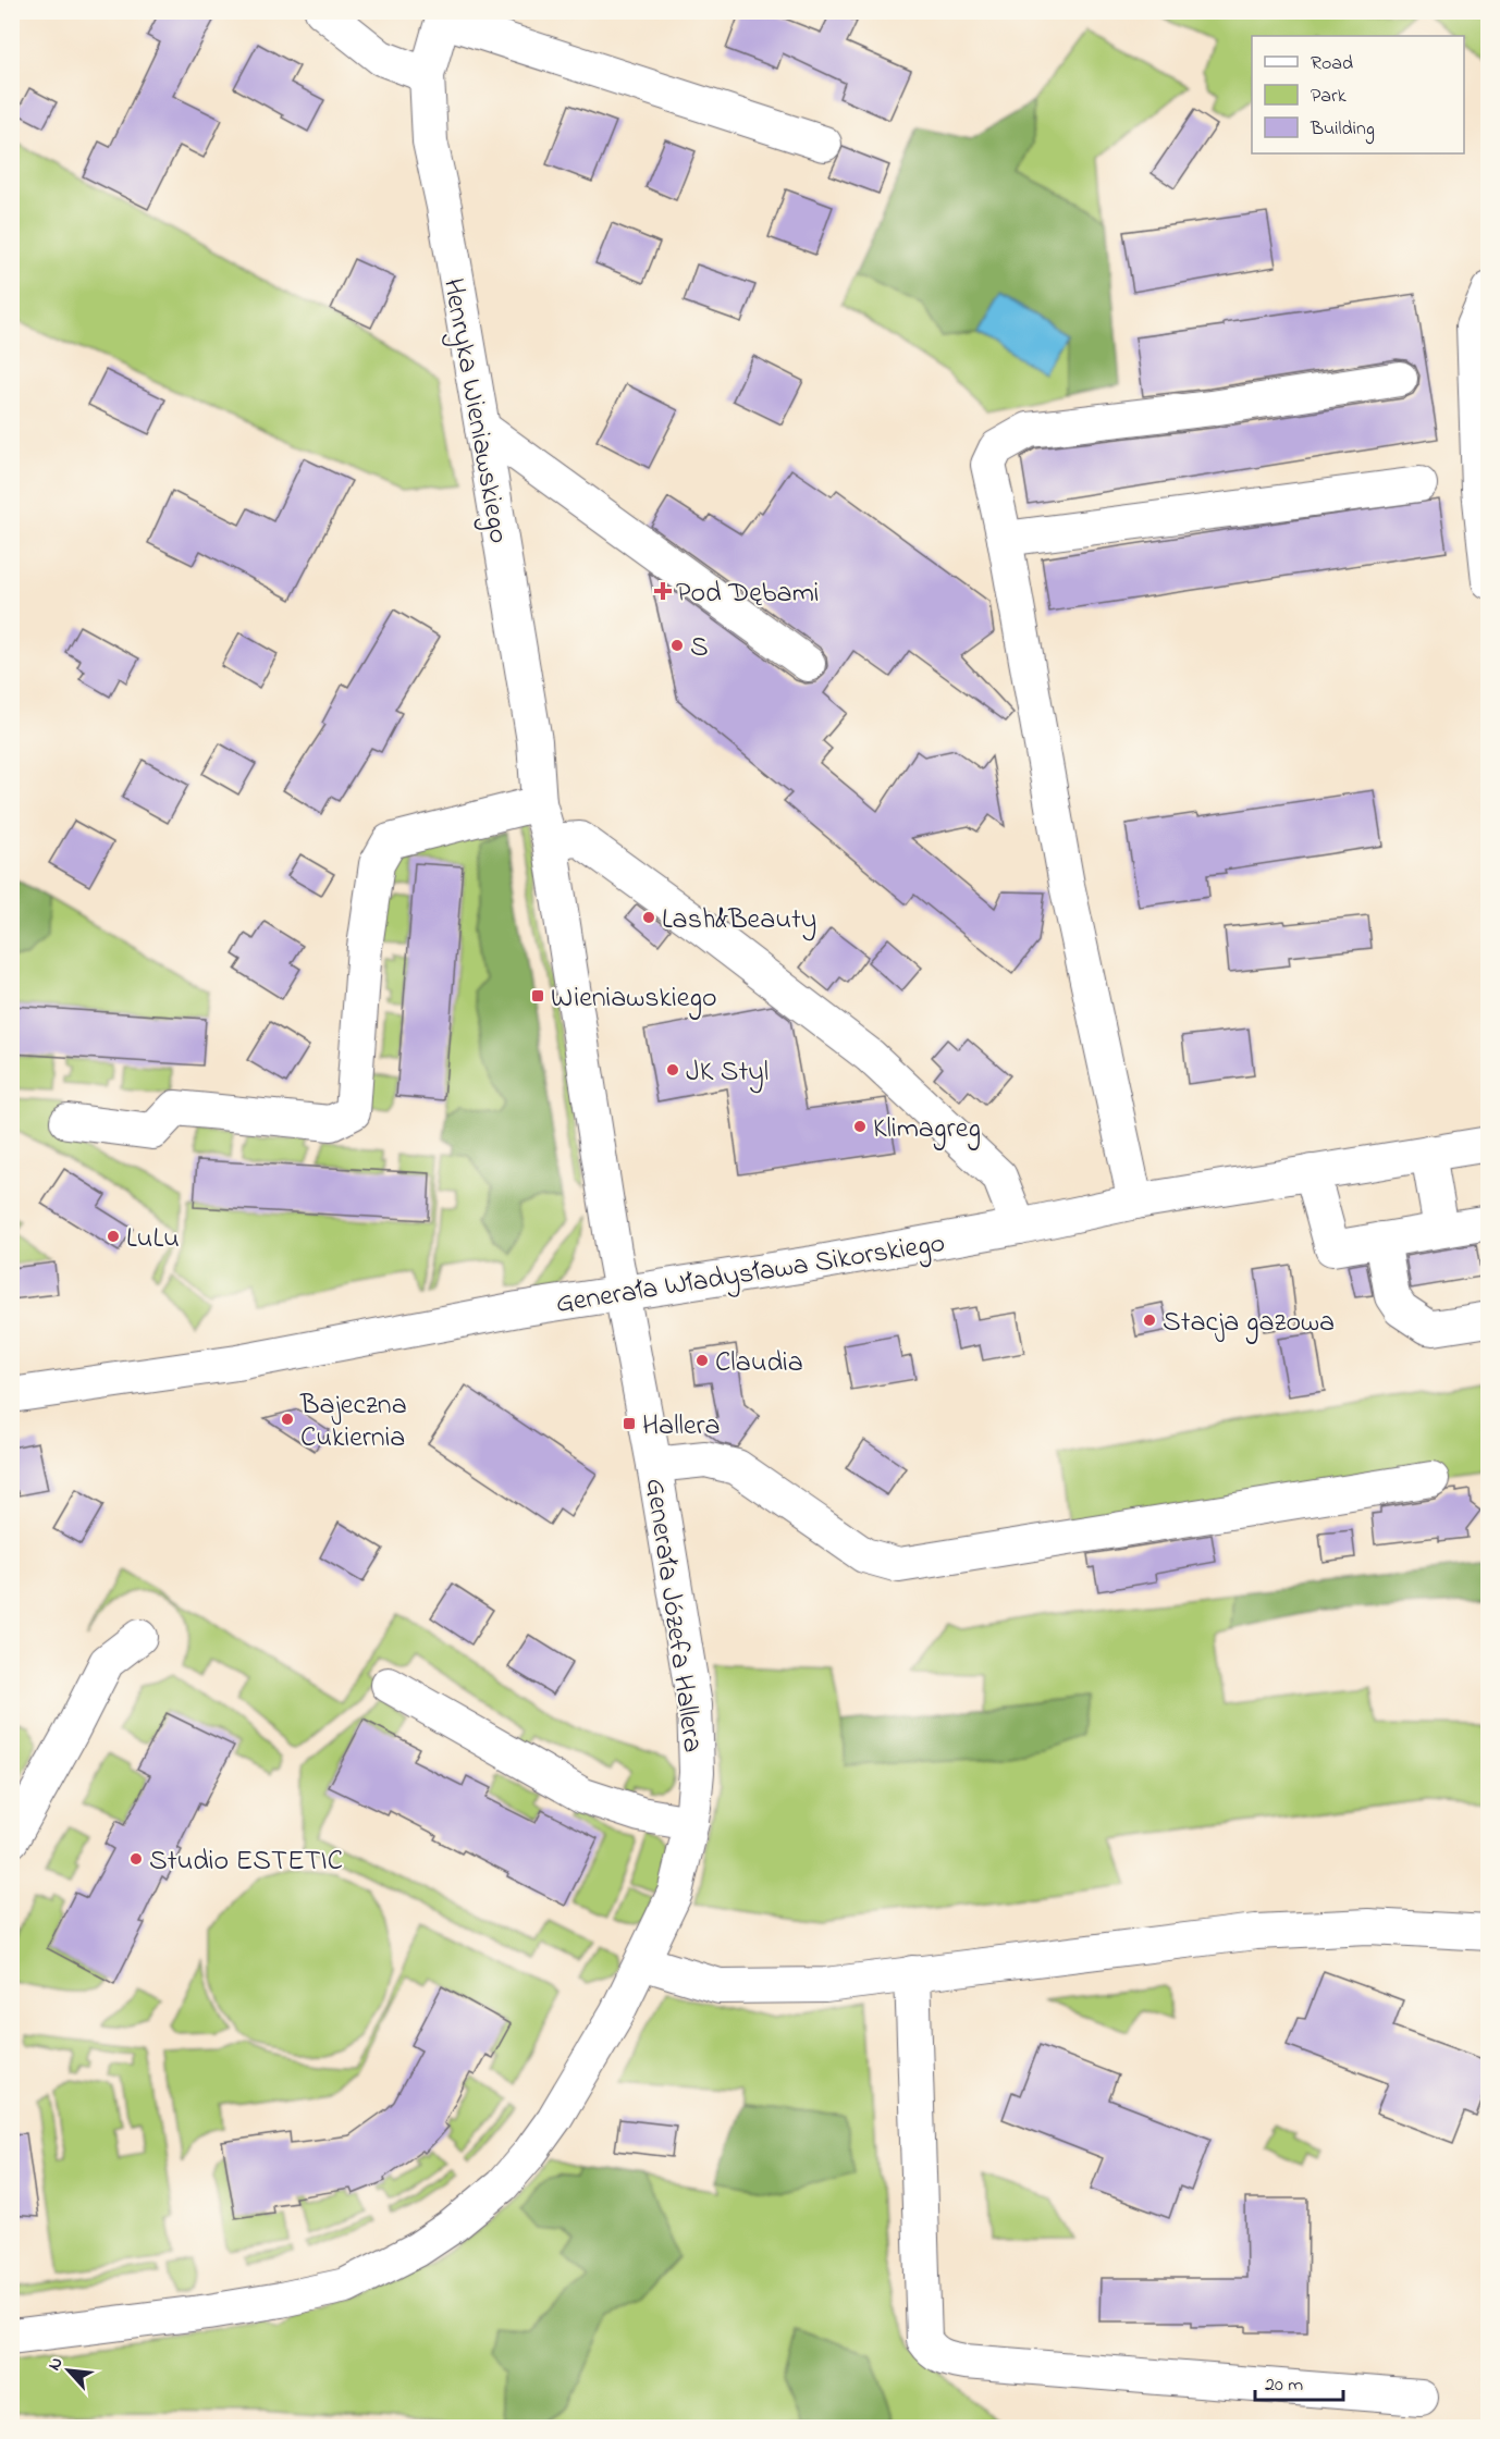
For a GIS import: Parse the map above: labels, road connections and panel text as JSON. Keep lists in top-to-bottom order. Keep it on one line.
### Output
{"streets":{"street":["Henryka Wieniawskiego","Generała Władysława Sikorskiego","Generała Józefa Hallera"]},"crossings":[["Henryka Wieniawskiego","Generała Władysława Sikorskiego"],["Henryka Wieniawskiego","Generała Józefa Hallera"],["Generała Władysława Sikorskiego","Generała Józefa Hallera"]],"places":{"health":["Pod Dębami"],"other":["S","Lash&Beauty","JK Styl","Klimagreg","LuLu","Stacja gazowa","Claudia","Bajeczna Cukiernia","Studio ESTETIC"],"transit":["Wieniawskiego","Hallera"]},"legend":["Road","Park","Building"],"scale_bar":"20 m","north":"top left"}
